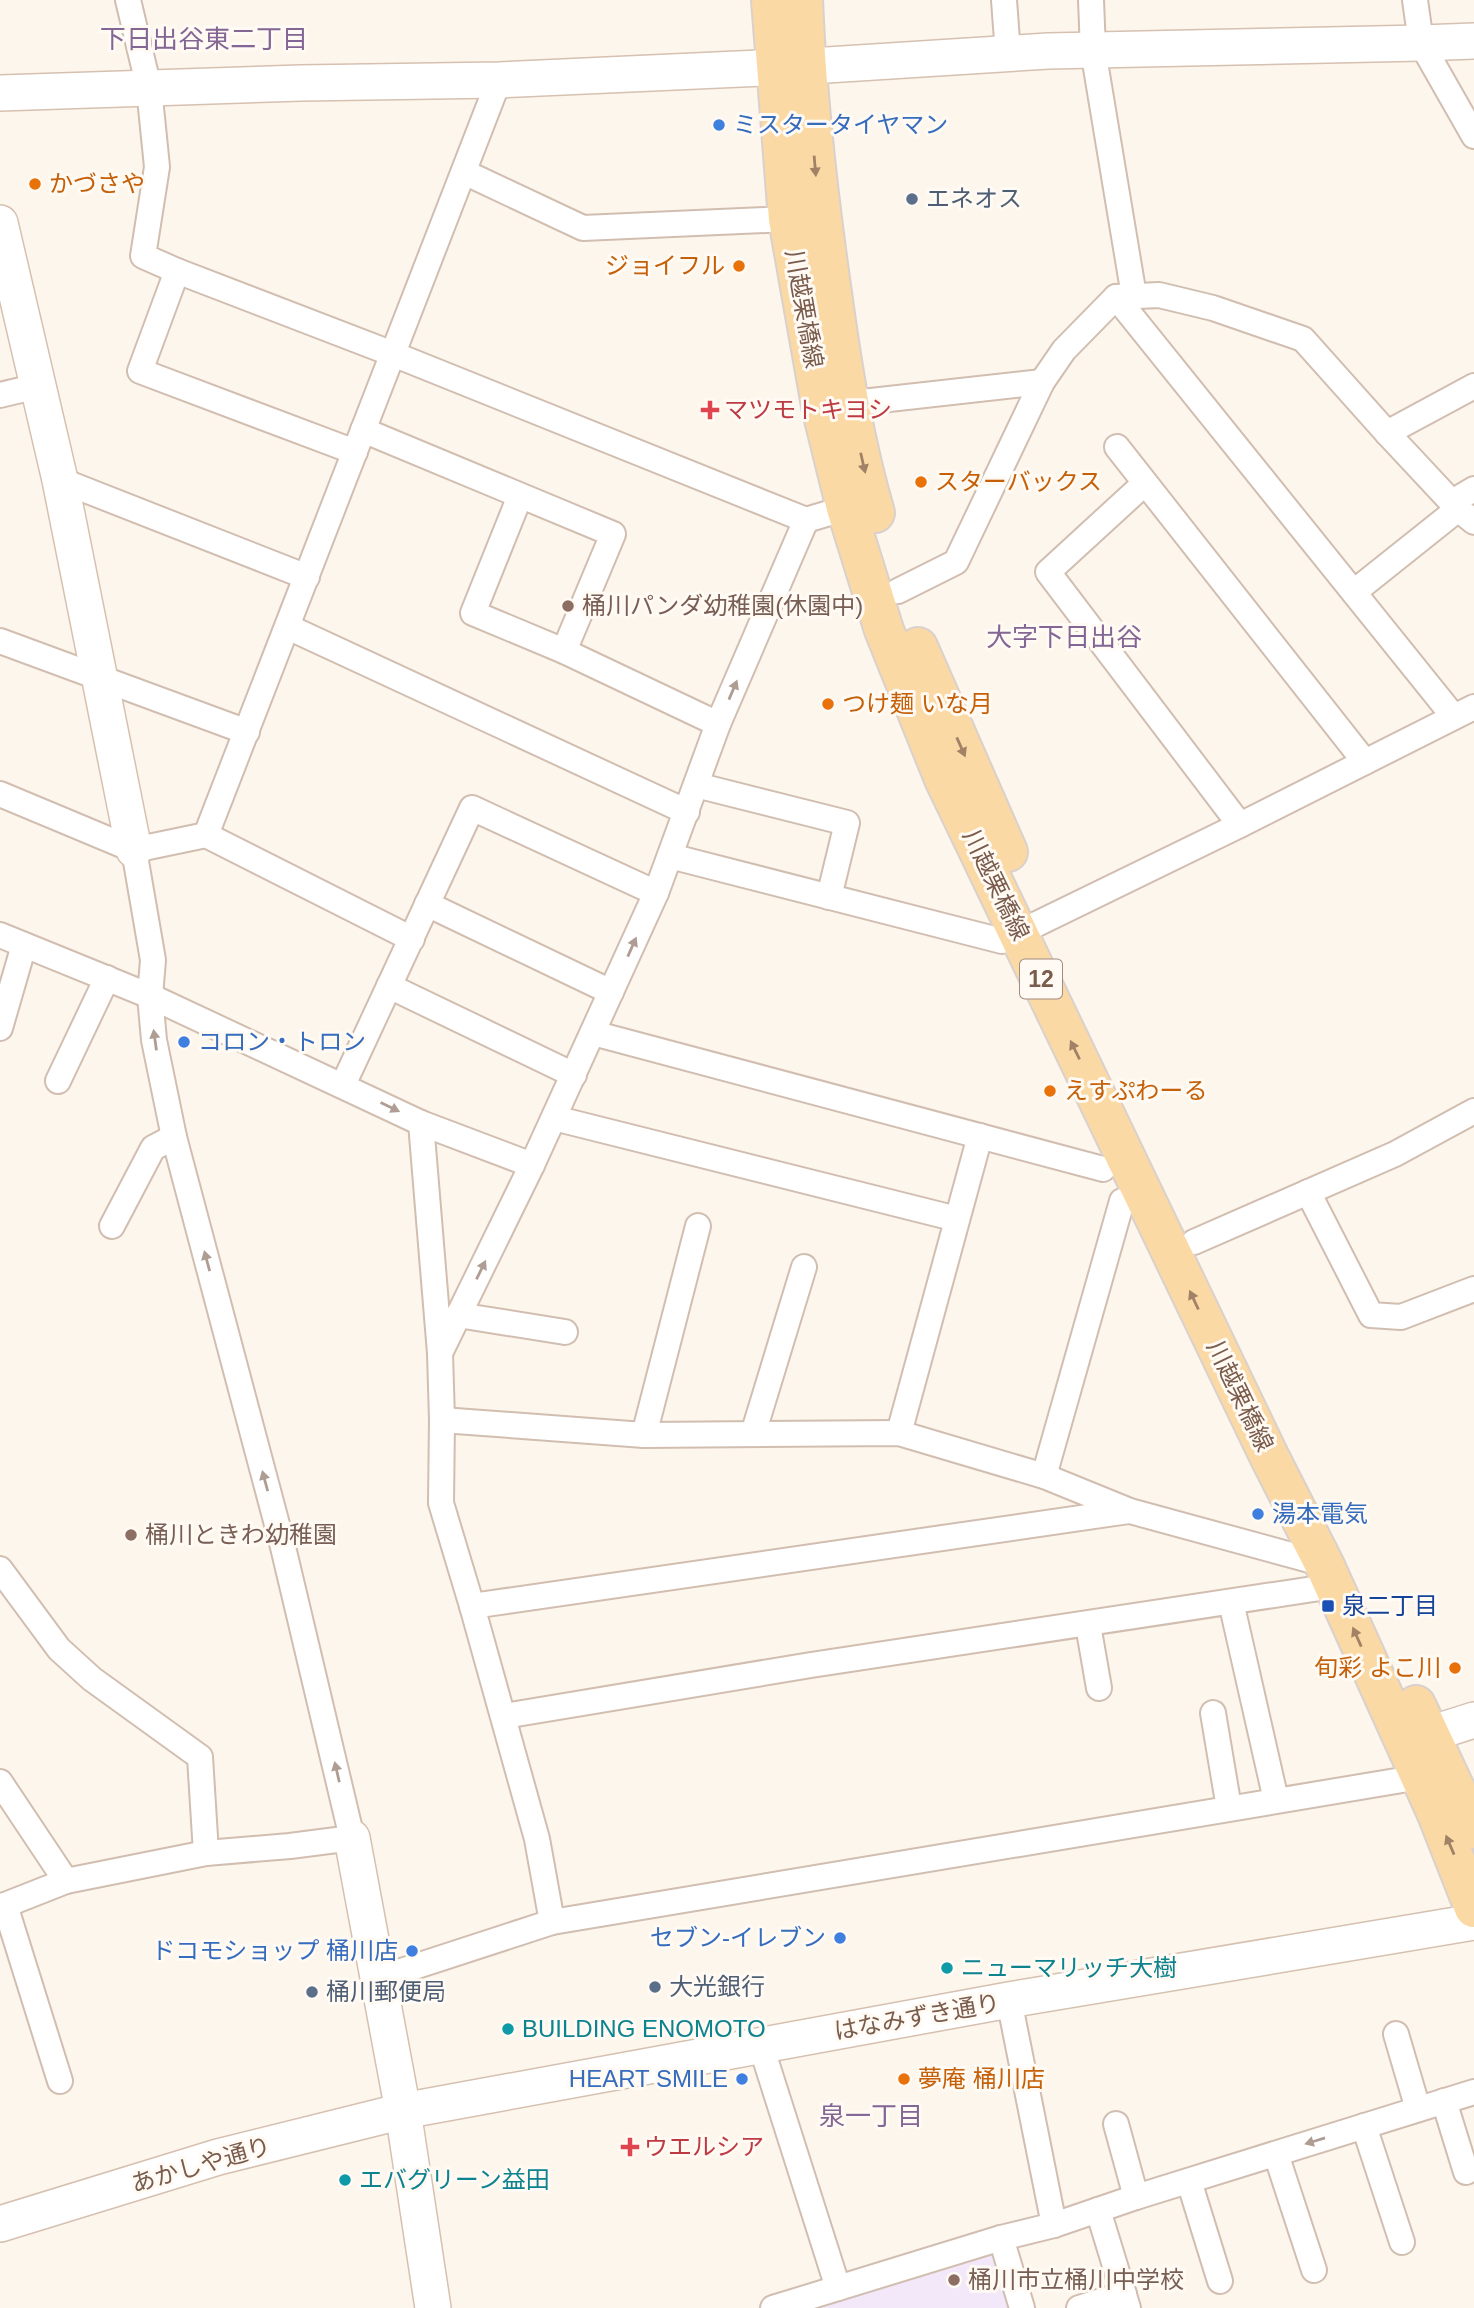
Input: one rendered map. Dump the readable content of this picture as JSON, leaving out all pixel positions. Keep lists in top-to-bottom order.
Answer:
{
  "streets": {
    "main road": ["川越栗橋線", "12"],
    "street": ["はなみずき通り", "あかしや通り"]
  },
  "crossings": [
    ["はなみずき通り", "あかしや通り"]
  ],
  "districts": ["下日出谷東二丁目", "大字下日出谷", "泉一丁目"],
  "places": {
    "other": [
      "ミスタータイヤマン",
      "かづさや",
      "エネオス",
      "ジョイフル",
      "スターバックス",
      "桶川パンダ幼稚園(休園中)",
      "つけ麺 いな月",
      "コロン・トロン",
      "えすぷわーる",
      "湯本電気",
      "桶川ときわ幼稚園",
      "旬彩 よこ川",
      "セブン-イレブン",
      "ドコモショップ 桶川店",
      "ニューマリッチ大樹",
      "大光銀行",
      "桶川郵便局",
      "BUILDING ENOMOTO",
      "HEART SMILE",
      "夢庵 桶川店",
      "エバグリーン益田",
      "桶川市立桶川中学校"
    ],
    "health": ["マツモトキヨシ", "ウエルシア"],
    "transit": ["泉二丁目"]
  }
}
